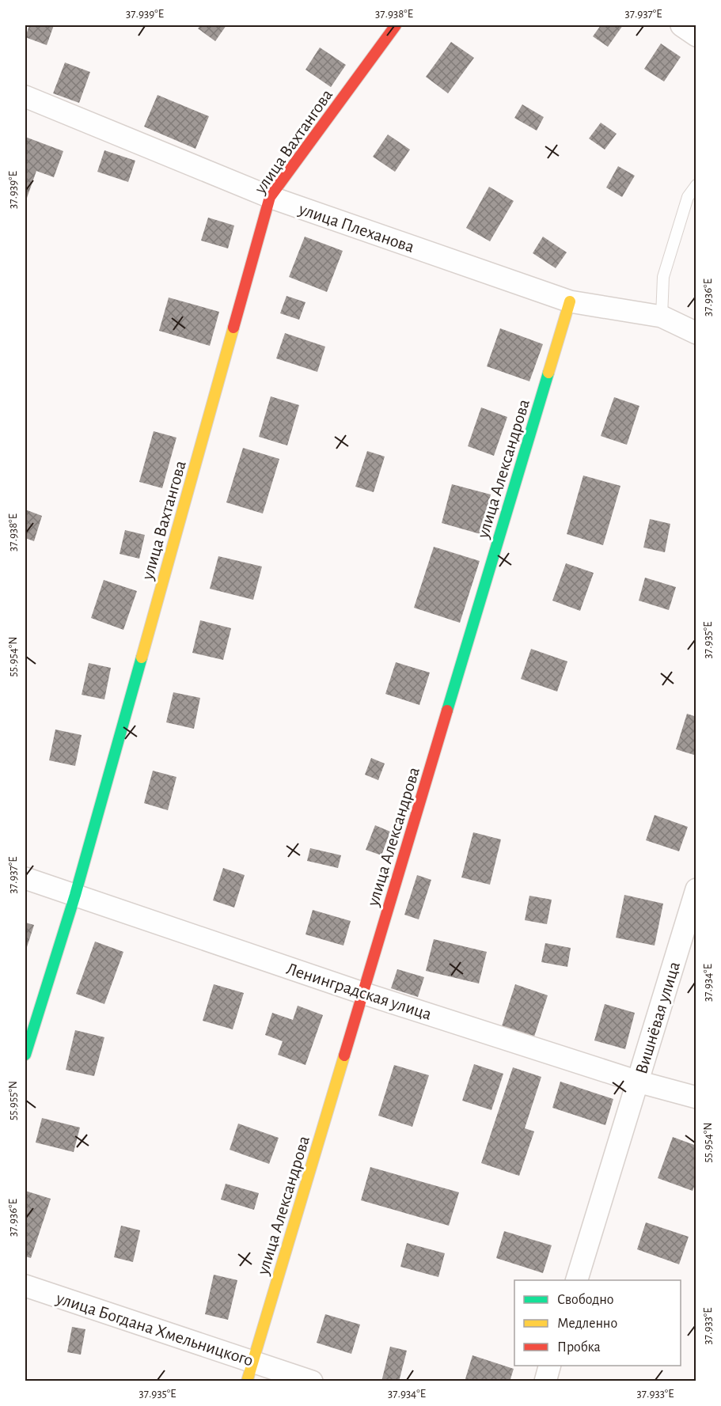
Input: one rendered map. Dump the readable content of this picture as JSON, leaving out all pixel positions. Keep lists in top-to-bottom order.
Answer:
{
  "streets": {
    "street": [
      "улица Вахтангова",
      "улица Плеханова",
      "улица Александрова",
      "Ленинградская улица",
      "Вишнёвая улица",
      "улица Богдана Хмельницкого"
    ]
  },
  "crossings": [
    ["улица Вахтангова", "улица Плеханова"],
    ["улица Вахтангова", "Ленинградская улица"],
    ["улица Плеханова", "улица Александрова"],
    ["улица Александрова", "Ленинградская улица"],
    ["улица Александрова", "улица Богдана Хмельницкого"],
    ["Ленинградская улица", "Вишнёвая улица"]
  ],
  "legend": ["Свободно", "Медленно", "Пробка"],
  "coordinates": [
    "37.939°E",
    "37.938°E",
    "37.937°E",
    "37.936°E",
    "37.935°E",
    "55.954°N",
    "37.934°E",
    "55.955°N",
    "37.933°E"
  ]
}
